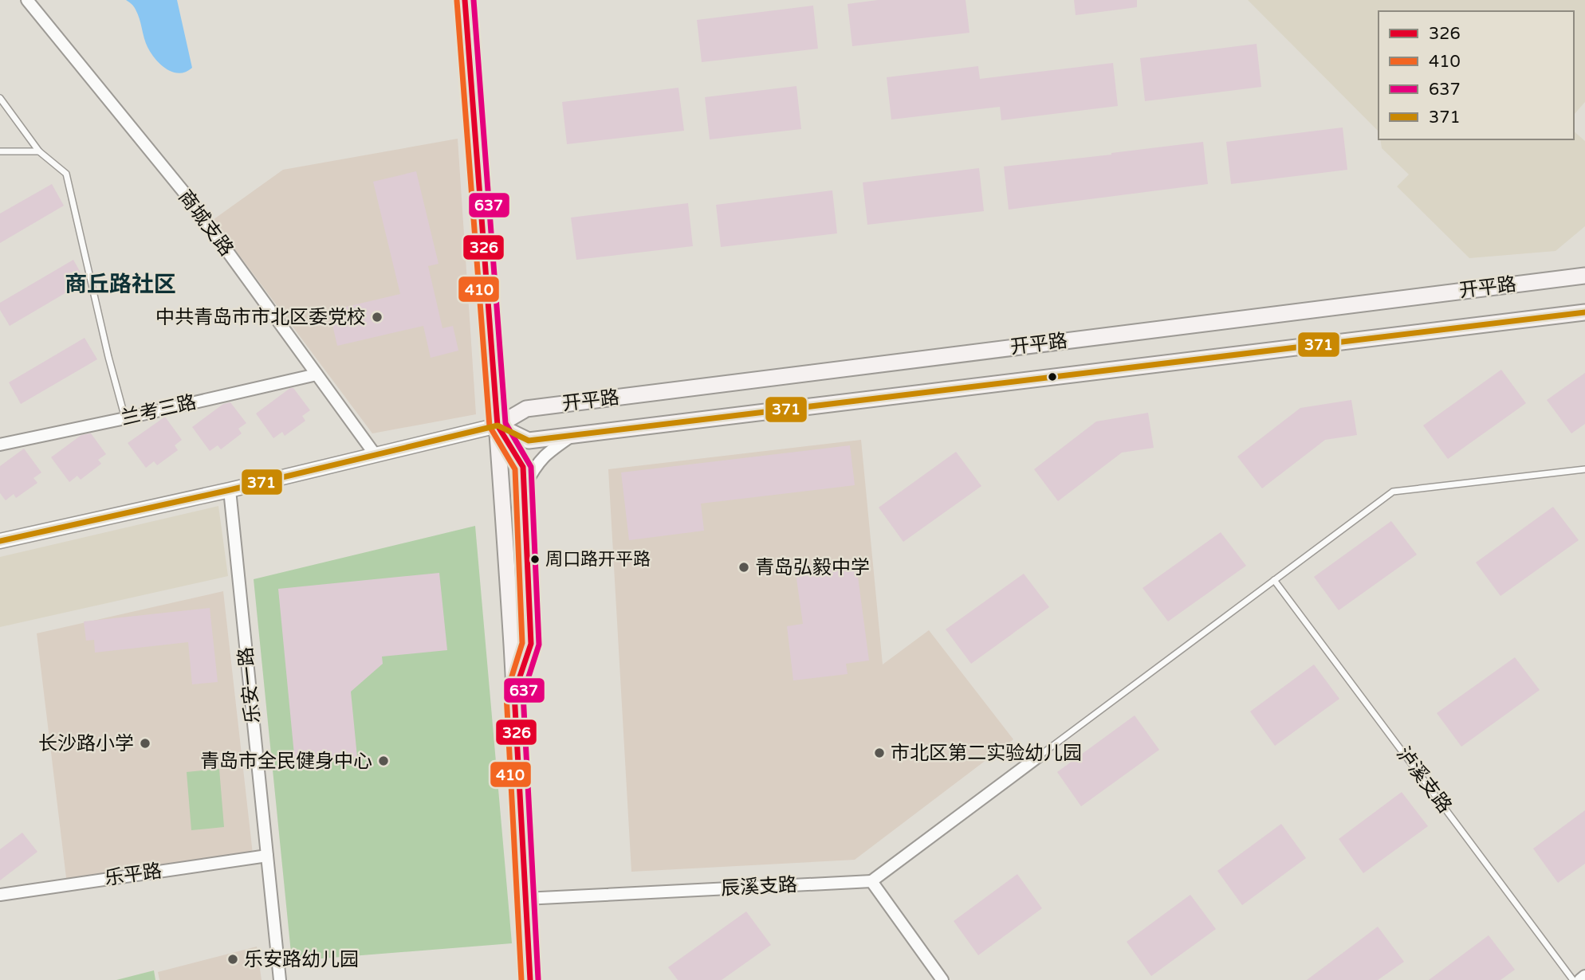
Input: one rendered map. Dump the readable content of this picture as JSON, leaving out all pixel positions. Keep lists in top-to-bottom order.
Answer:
{
  "streets": {
    "main road": ["开平路"],
    "street": [
      "商城支路",
      "兰考三路",
      "乐安一路",
      "乐平路",
      "辰溪支路"
    ],
    "lane": ["泸溪支路"]
  },
  "crossings": [
    ["商城支路", "开平路"],
    ["商城支路", "兰考三路"],
    ["开平路", "乐安一路"],
    ["乐安一路", "乐平路"]
  ],
  "districts": ["商丘路社区"],
  "places": [
    "中共青岛市市北区委党校",
    "周口路开平路",
    "青岛弘毅中学",
    "长沙路小学",
    "市北区第二实验幼儿园",
    "青岛市全民健身中心",
    "乐安路幼儿园"
  ],
  "lines": [
    "transit line 326",
    "transit line 637",
    "transit line 410",
    "transit line 371"
  ],
  "legend": [
    "326",
    "410",
    "637",
    "371"
  ]
}
